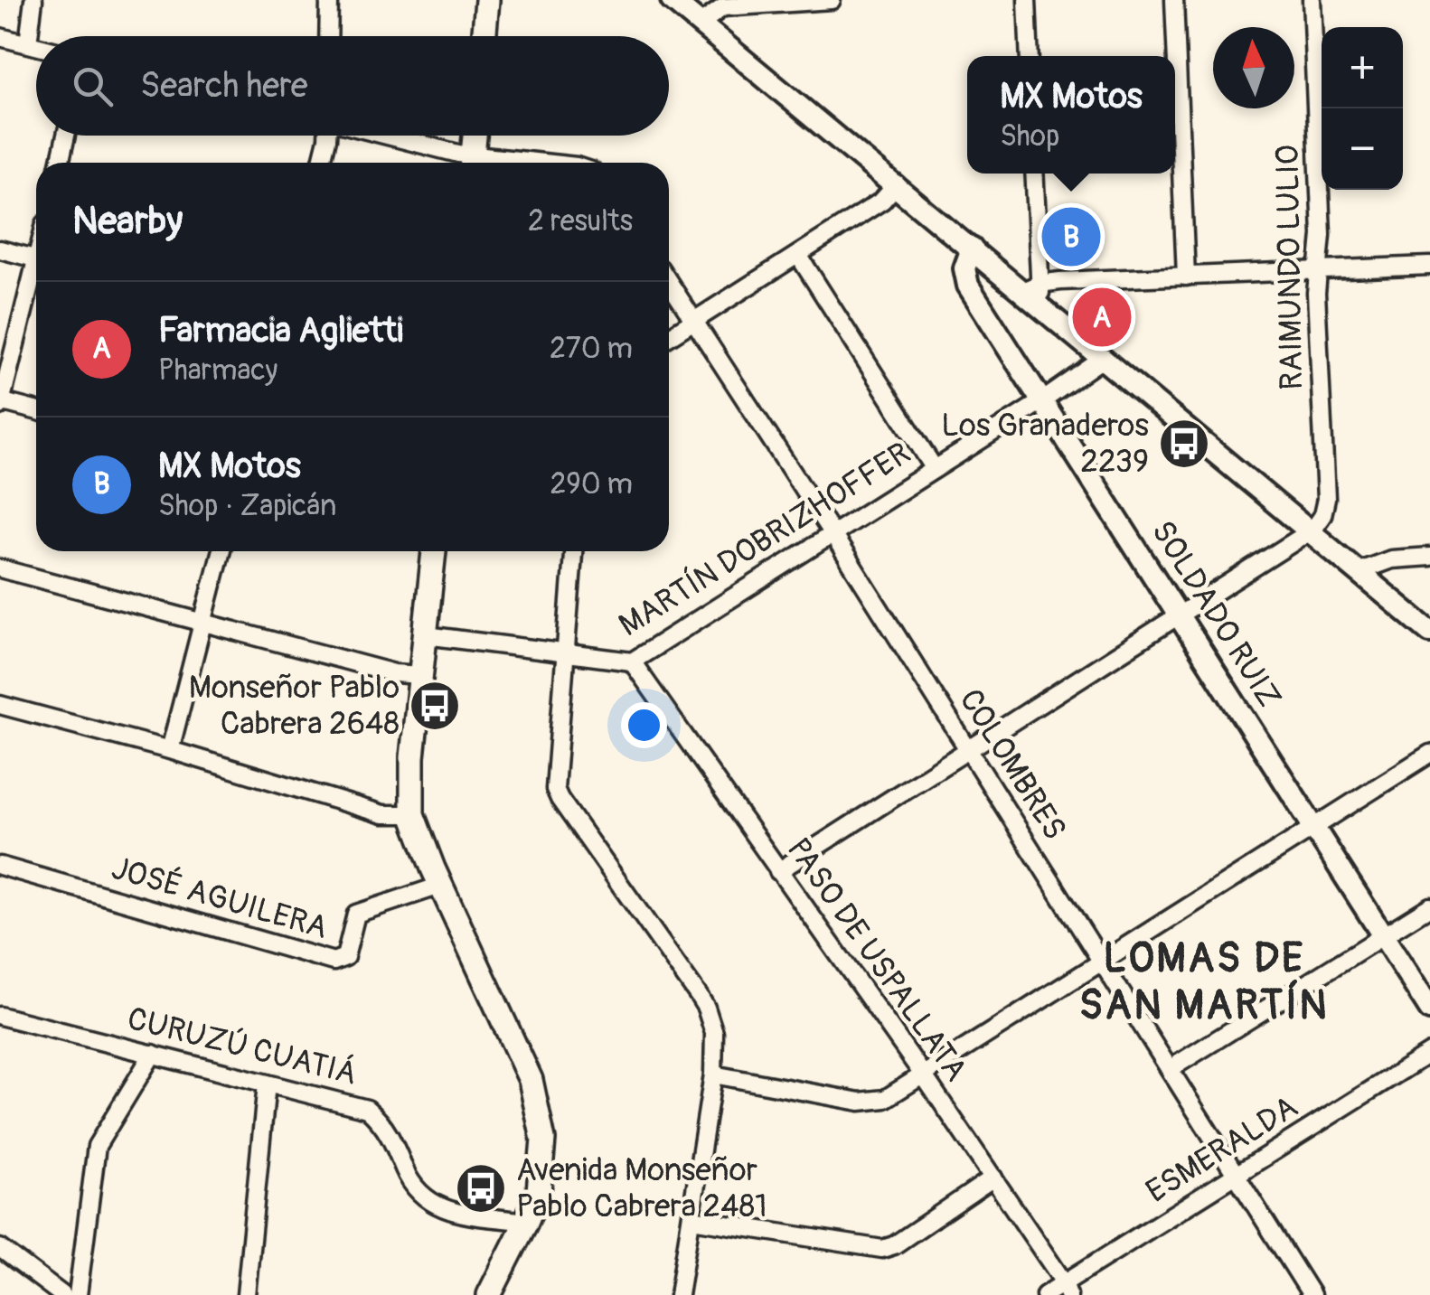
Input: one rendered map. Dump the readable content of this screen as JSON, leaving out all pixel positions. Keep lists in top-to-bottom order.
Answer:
{
  "streets": {
    "main road": ["SOLDADO RUIZ"],
    "street": [
      "RAIMUNDO LULIO",
      "MARTÍN DOBRIZHOFFER",
      "COLOMBRES",
      "JOSÉ AGUILERA",
      "PASO DE USPALLATA",
      "CURUZÚ CUATIÁ",
      "ESMERALDA"
    ]
  },
  "crossings": [
    ["MARTÍN DOBRIZHOFFER", "SOLDADO RUIZ"],
    ["MARTÍN DOBRIZHOFFER", "COLOMBRES"],
    ["MARTÍN DOBRIZHOFFER", "PASO DE USPALLATA"],
    ["COLOMBRES", "ESMERALDA"],
    ["PASO DE USPALLATA", "ESMERALDA"]
  ],
  "districts": ["LOMAS DE SAN MARTÍN"],
  "places": {
    "bus stop": ["Los Granaderos 2239", "Monseñor Pablo Cabrera 2648", "Avenida Monseñor Pablo Cabrera 2481"]
  },
  "north": "top",
  "page": {
    "map_buttons": ["+", "−"],
    "search": "Search here",
    "popup": ["MX Motos", "Shop"],
    "heading": ["Nearby", "2 results"],
    "pins": ["B", "A"],
    "list": [
      {
        "mark": "A",
        "name": "Farmacia Aglietti",
        "note": "Pharmacy",
        "value": "270 m"
      },
      {
        "mark": "B",
        "name": "MX Motos",
        "note": "Shop · Zapicán",
        "value": "290 m"
      }
    ]
  }
}
